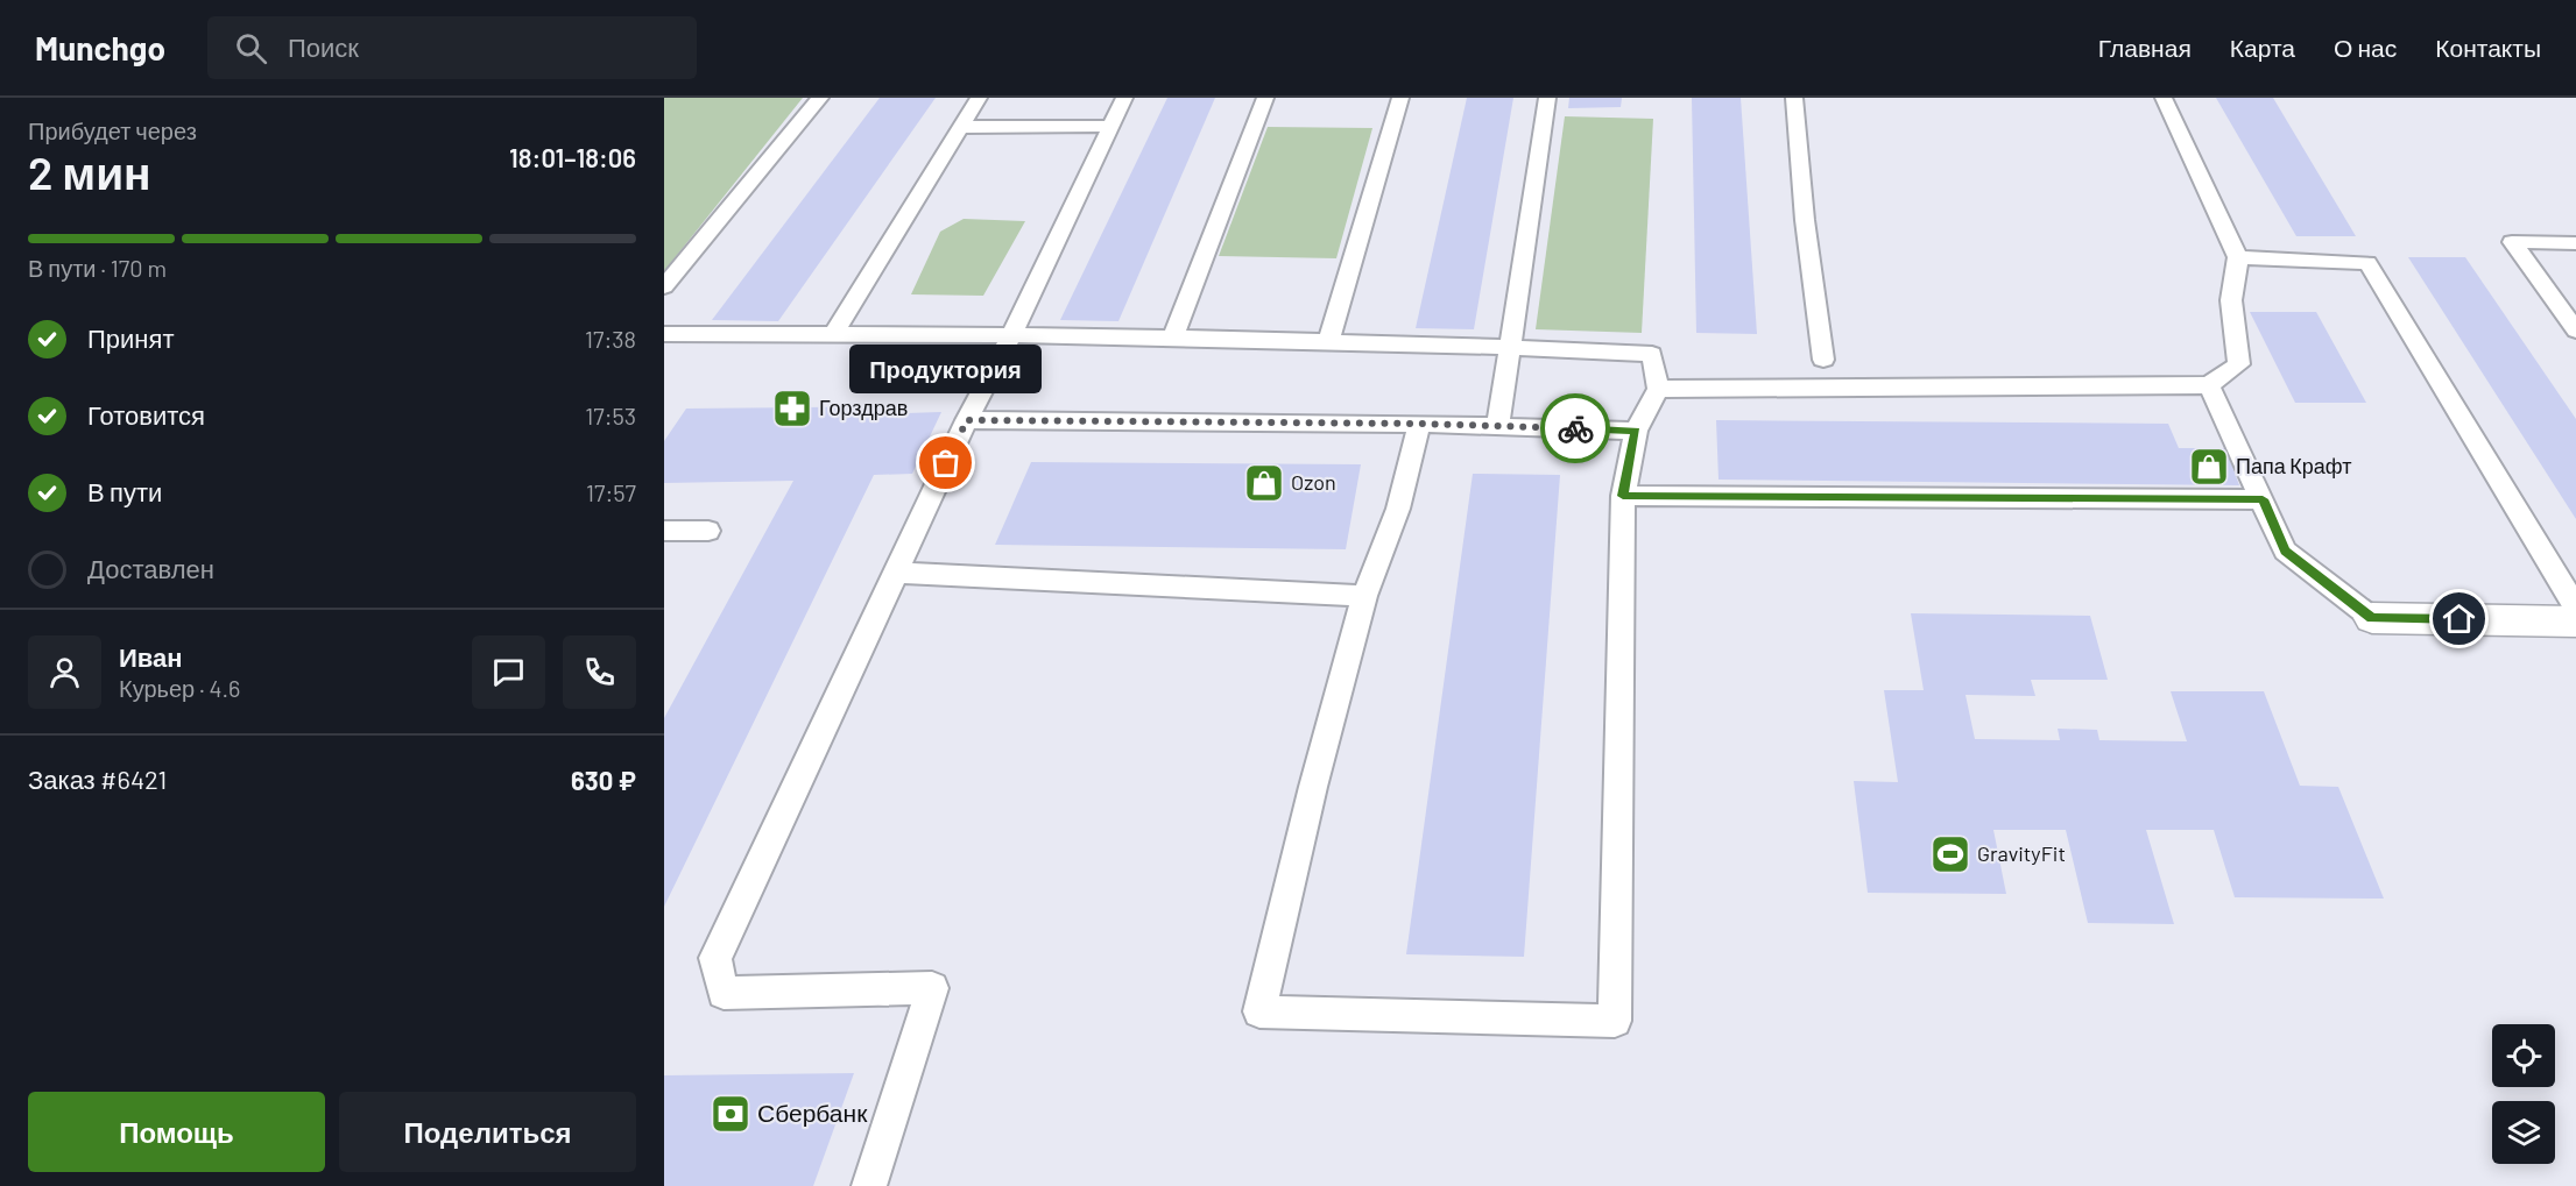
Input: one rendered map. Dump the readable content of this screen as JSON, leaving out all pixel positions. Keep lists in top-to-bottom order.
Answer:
{
  "places": {
    "pharmacy": ["Горздрав"],
    "other": ["Продуктория"],
    "shop": ["Папа Крафт", "Ozon"],
    "sports": ["GravityFit"],
    "bank": ["Сбербанк"]
  },
  "page": {
    "header": "Munchgo",
    "search": "Поиск",
    "nav": [
      "Главная",
      "Карта",
      "О нас",
      "Контакты"
    ],
    "heading": ["2 мин", "Прибудет через", "18:01–18:06"],
    "panel": [
      "Иван",
      "Курьер · 4.6",
      "Заказ #6421",
      "630 ₽"
    ],
    "bar": "В пути · 170 m",
    "list": [
      ["Принят", "17:38"],
      ["Готовится", "17:53"],
      ["В пути", "17:57"],
      "Доставлен"
    ],
    "bubble": "Продуктория",
    "buttons": ["Помощь", "Поделиться"]
  }
}
